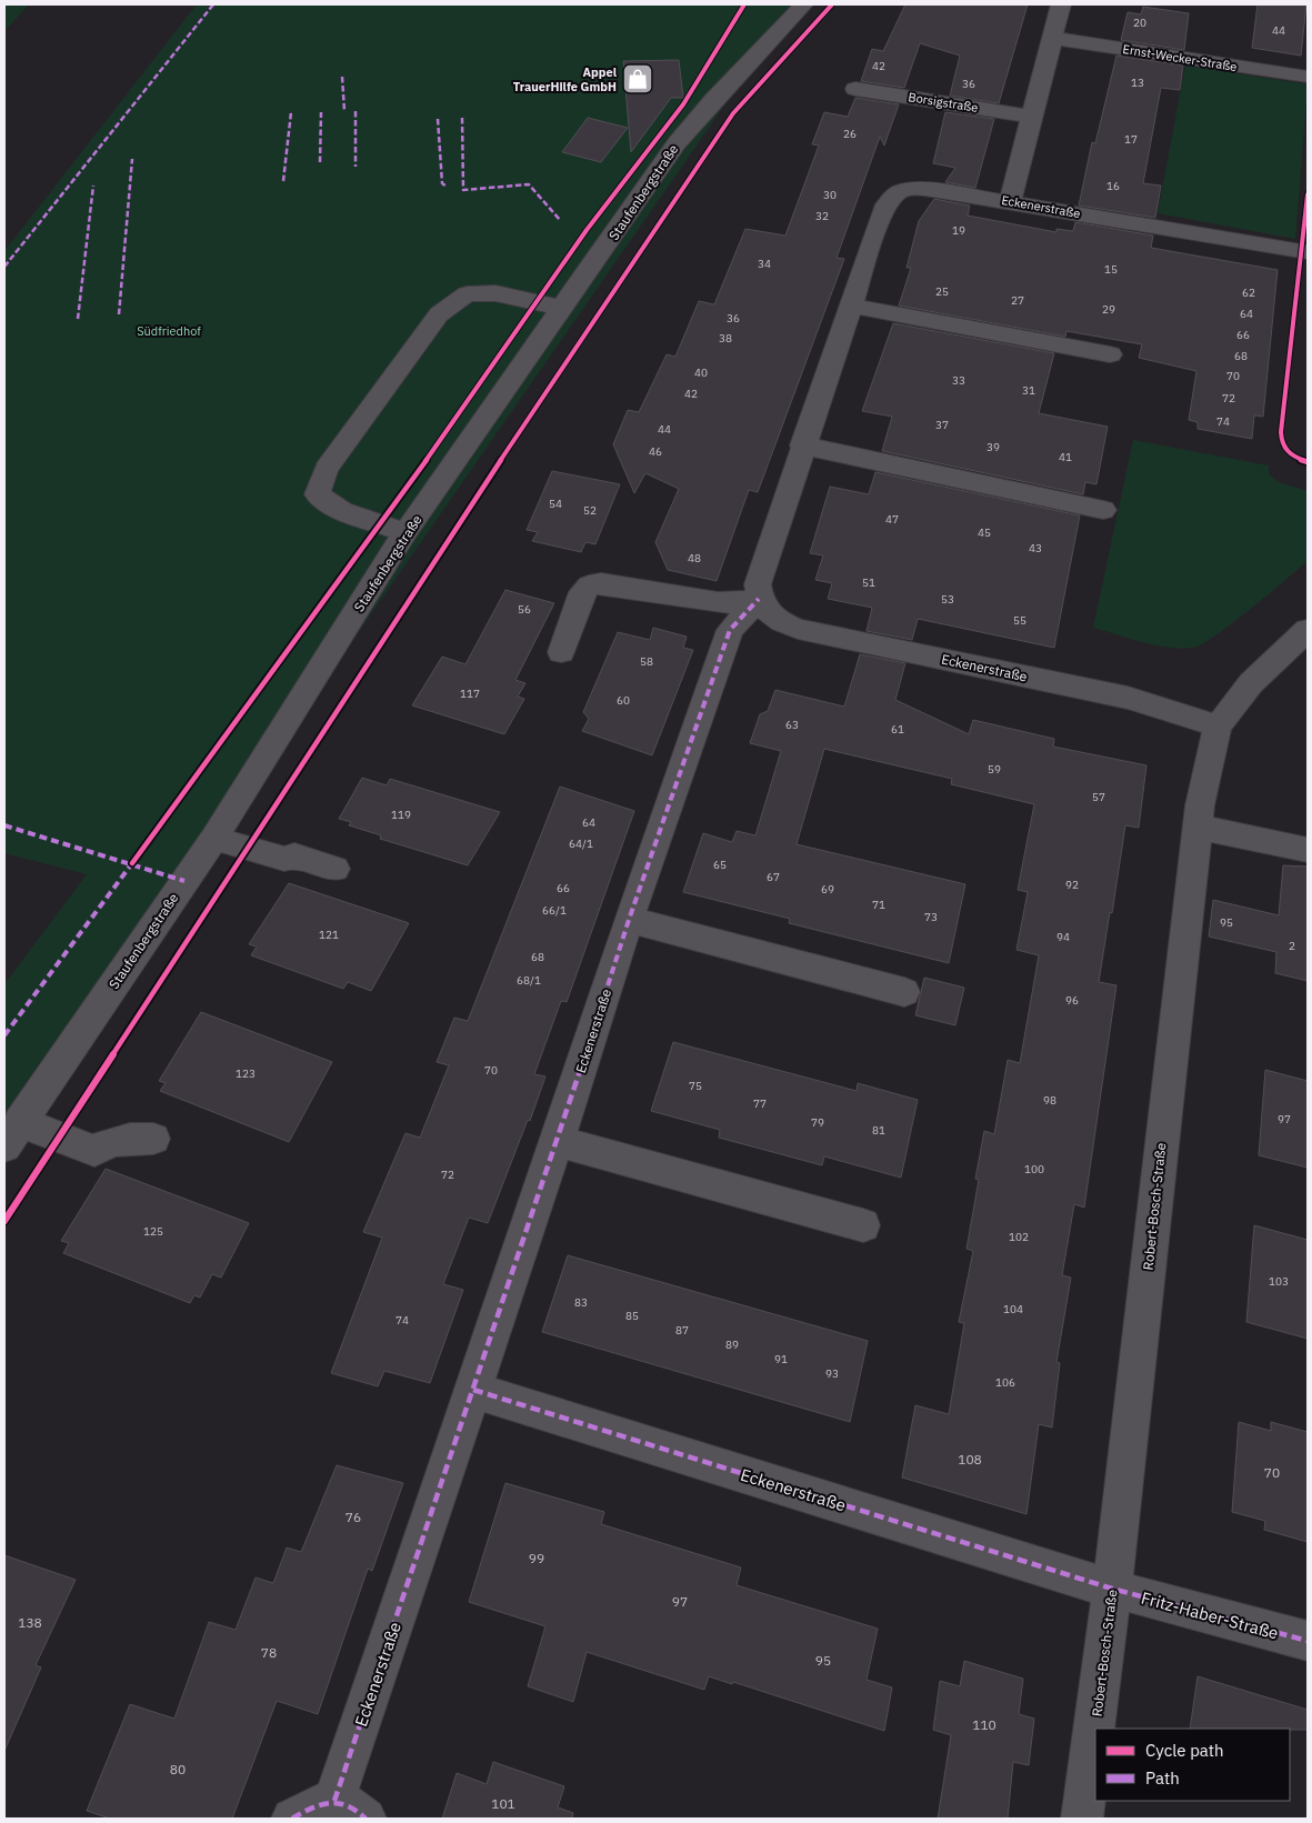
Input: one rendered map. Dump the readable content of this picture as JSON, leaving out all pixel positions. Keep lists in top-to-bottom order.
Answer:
{
  "streets": {
    "street": [
      "Ernst-Wecker-Straße",
      "Borsigstraße",
      "Staufenbergstraße",
      "Eckenerstraße",
      "Robert-Bosch-Straße",
      "Fritz-Haber-Straße"
    ]
  },
  "crossings": [
    ["Eckenerstraße", "Robert-Bosch-Straße"],
    ["Eckenerstraße", "Fritz-Haber-Straße"],
    ["Robert-Bosch-Straße", "Fritz-Haber-Straße"]
  ],
  "parks": ["Südfriedhof"],
  "places": {
    "shop": ["Appel TrauerHilfe GmbH"]
  },
  "house_numbers": [
    "20",
    "44",
    "42",
    "13",
    "36",
    "26",
    "17",
    "16",
    "30",
    "32",
    "19",
    "34",
    "15",
    "25",
    "62",
    "27",
    "29",
    "64",
    "36",
    "66",
    "38",
    "68",
    "40",
    "70",
    "33",
    "31",
    "42",
    "72",
    "74",
    "37",
    "44",
    "39",
    "46",
    "41",
    "54",
    "52",
    "47",
    "45",
    "43",
    "48",
    "51",
    "53",
    "56",
    "55",
    "58",
    "117",
    "60",
    "63",
    "61",
    "59",
    "57",
    "119",
    "64",
    "64/1",
    "65",
    "67",
    "92",
    "66",
    "69",
    "71",
    "66/1",
    "73",
    "95",
    "121",
    "94",
    "2",
    "68",
    "68/1",
    "96",
    "70",
    "123",
    "75",
    "98",
    "77",
    "97",
    "79",
    "81",
    "100",
    "72",
    "125",
    "102",
    "103",
    "83",
    "104",
    "85",
    "74",
    "87",
    "89",
    "91",
    "93",
    "106",
    "108",
    "70",
    "76",
    "99",
    "97",
    "138",
    "78",
    "95",
    "110",
    "80",
    "101"
  ],
  "legend": ["Cycle path", "Path"]
}
